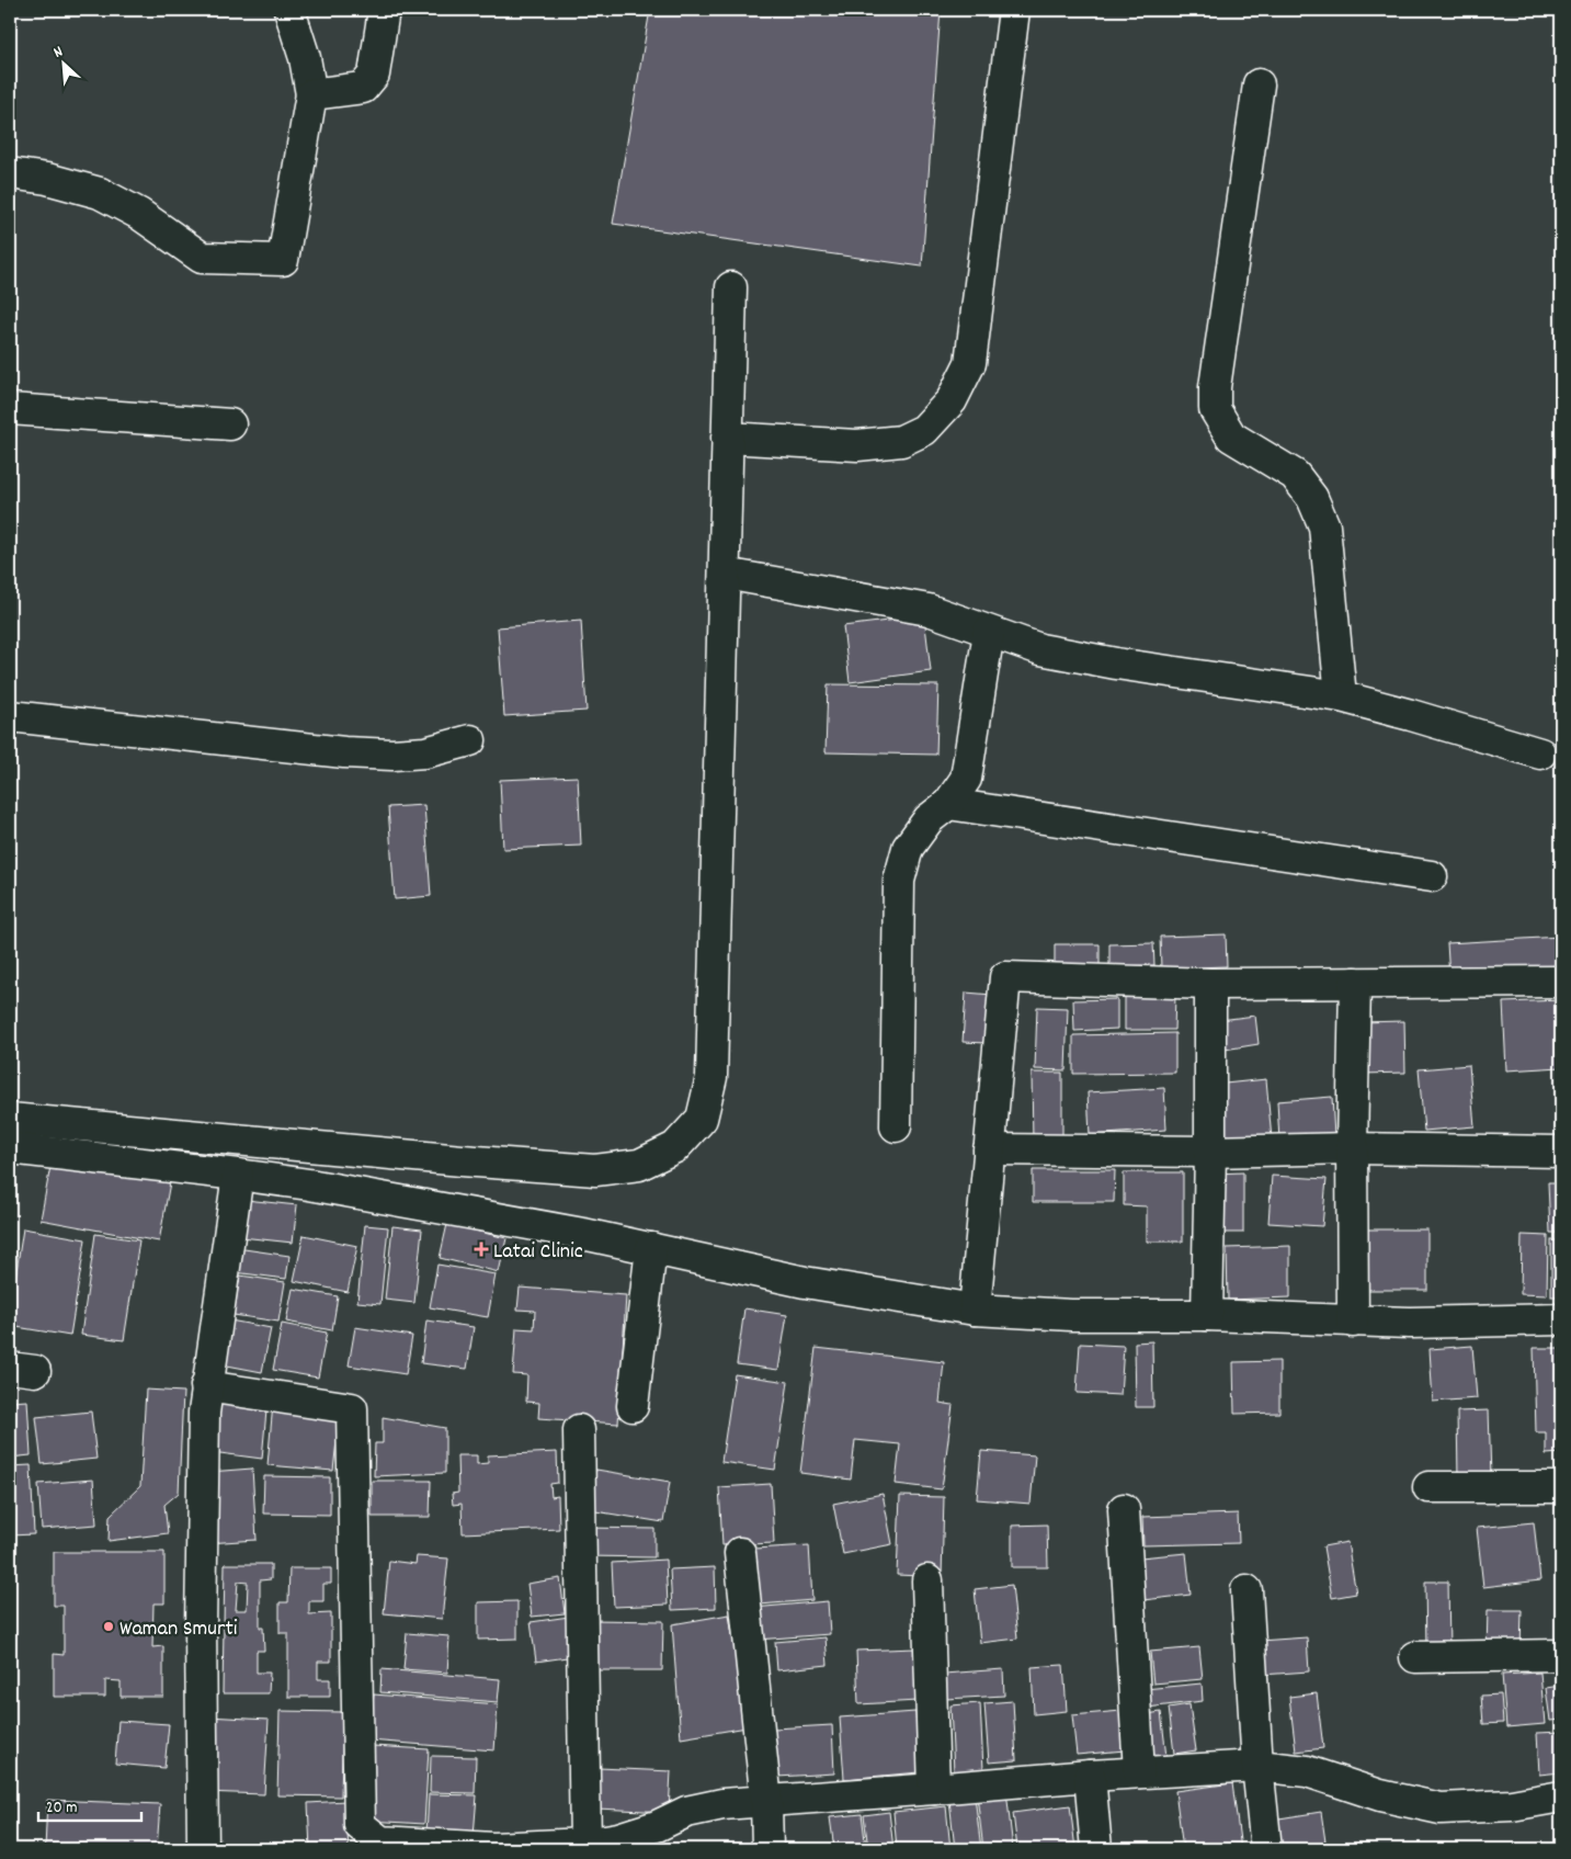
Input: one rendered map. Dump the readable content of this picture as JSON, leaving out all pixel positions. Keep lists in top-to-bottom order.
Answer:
{
  "places": {
    "health": ["Latai Clinic"],
    "other": ["Waman Smurti"]
  },
  "scale_bar": "20 m",
  "north": "top left"
}
